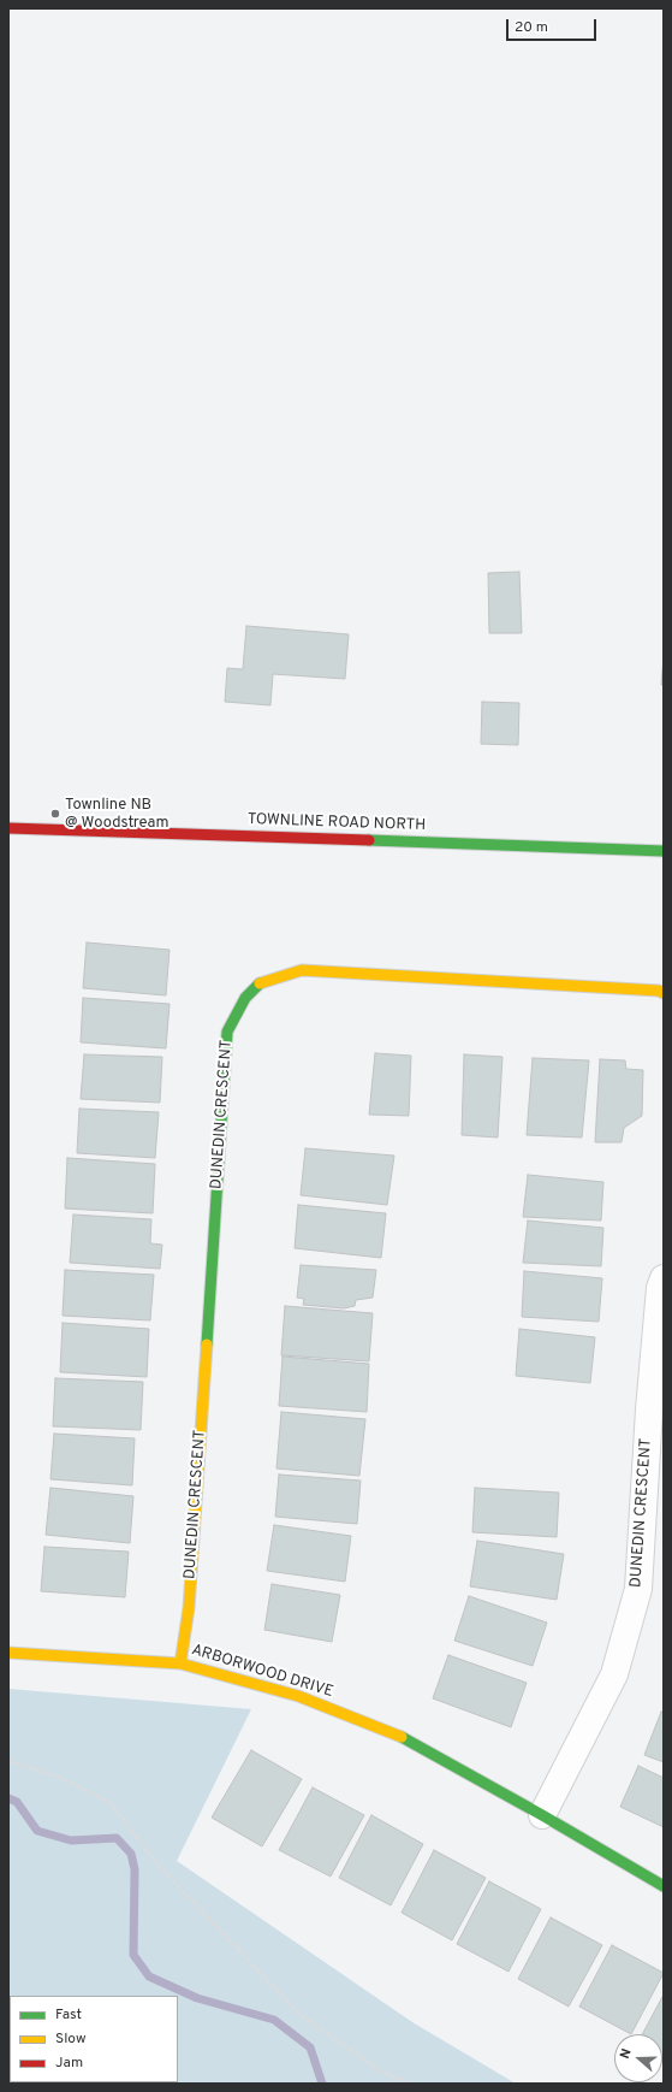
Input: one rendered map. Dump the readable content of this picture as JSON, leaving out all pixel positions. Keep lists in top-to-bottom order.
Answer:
{
  "streets": {
    "street": ["TOWNLINE ROAD NORTH", "DUNEDIN CRESCENT", "ARBORWOOD DRIVE"]
  },
  "crossings": [
    ["DUNEDIN CRESCENT", "ARBORWOOD DRIVE"]
  ],
  "places": ["Townline NB @ Woodstream"],
  "legend": ["Fast", "Slow", "Jam"],
  "scale_bar": "20 m",
  "north": "left"
}
